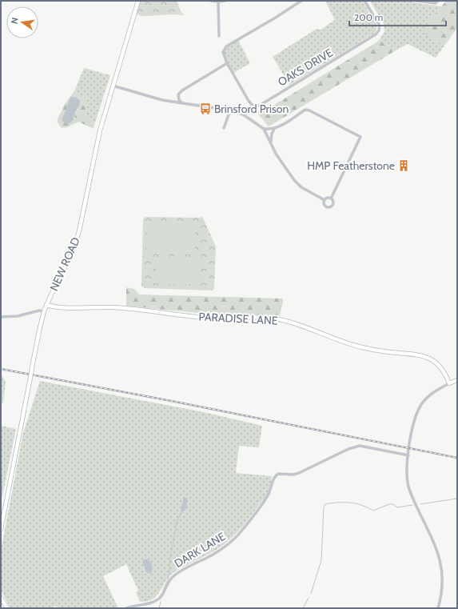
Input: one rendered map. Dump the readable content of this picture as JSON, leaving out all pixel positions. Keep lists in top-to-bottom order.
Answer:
{
  "streets": {
    "street": [
      "OAKS DRIVE",
      "NEW ROAD",
      "PARADISE LANE",
      "DARK LANE"
    ]
  },
  "crossings": [
    ["NEW ROAD", "PARADISE LANE"]
  ],
  "places": {
    "bus stop": ["Brinsford Prison"],
    "building": ["HMP Featherstone"]
  },
  "scale_bar": "200 m",
  "north": "left"
}
